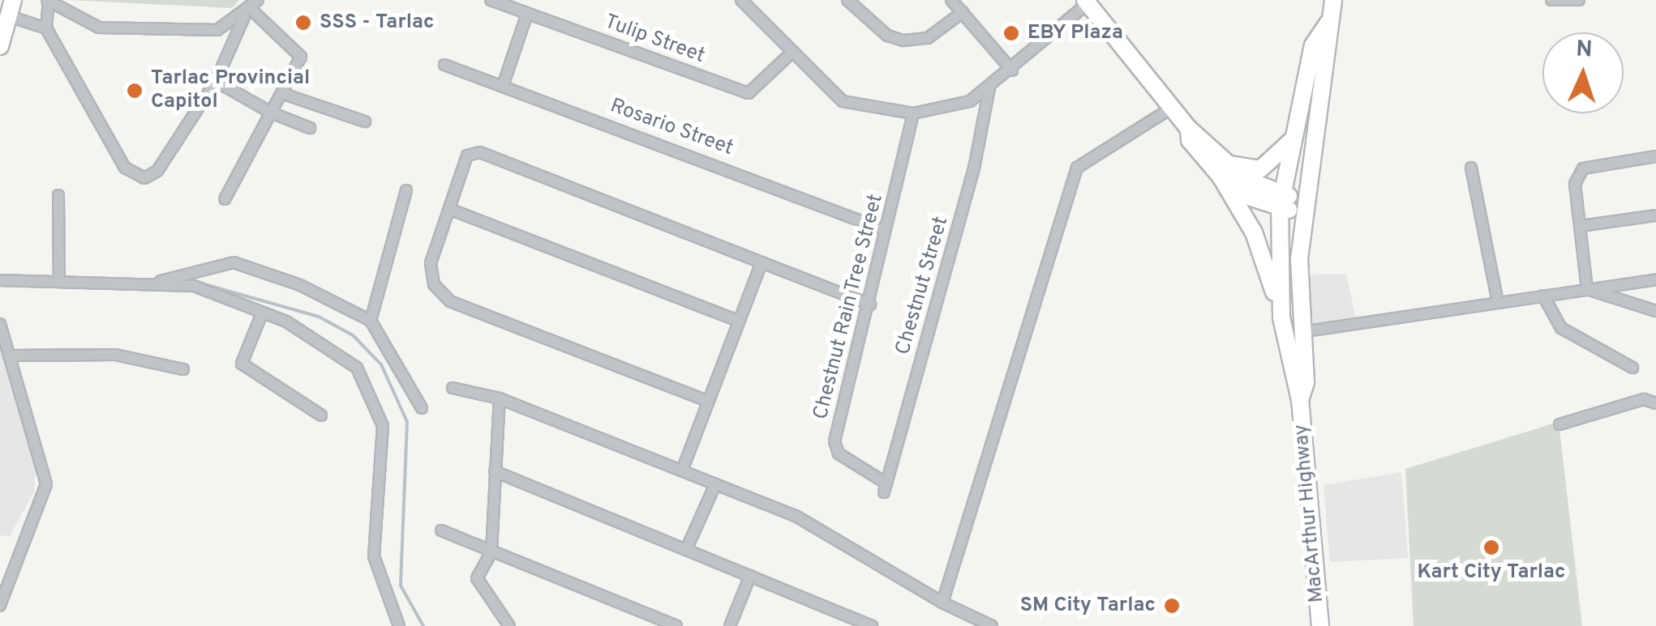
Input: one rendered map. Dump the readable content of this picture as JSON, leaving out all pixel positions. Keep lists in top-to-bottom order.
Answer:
{
  "streets": {
    "highway": ["MacArthur Highway"],
    "street": [
      "Tulip Street",
      "Rosario Street",
      "Chestnut Street",
      "Chestnut Rain Tree Street"
    ]
  },
  "crossings": [
    ["Rosario Street", "Chestnut Rain Tree Street"],
    ["Chestnut Street", "Chestnut Rain Tree Street"]
  ],
  "places": [
    "SSS - Tarlac",
    "EBY Plaza",
    "Tarlac Provincial Capitol",
    "Kart City Tarlac",
    "SM City Tarlac"
  ],
  "north": "top"
}
